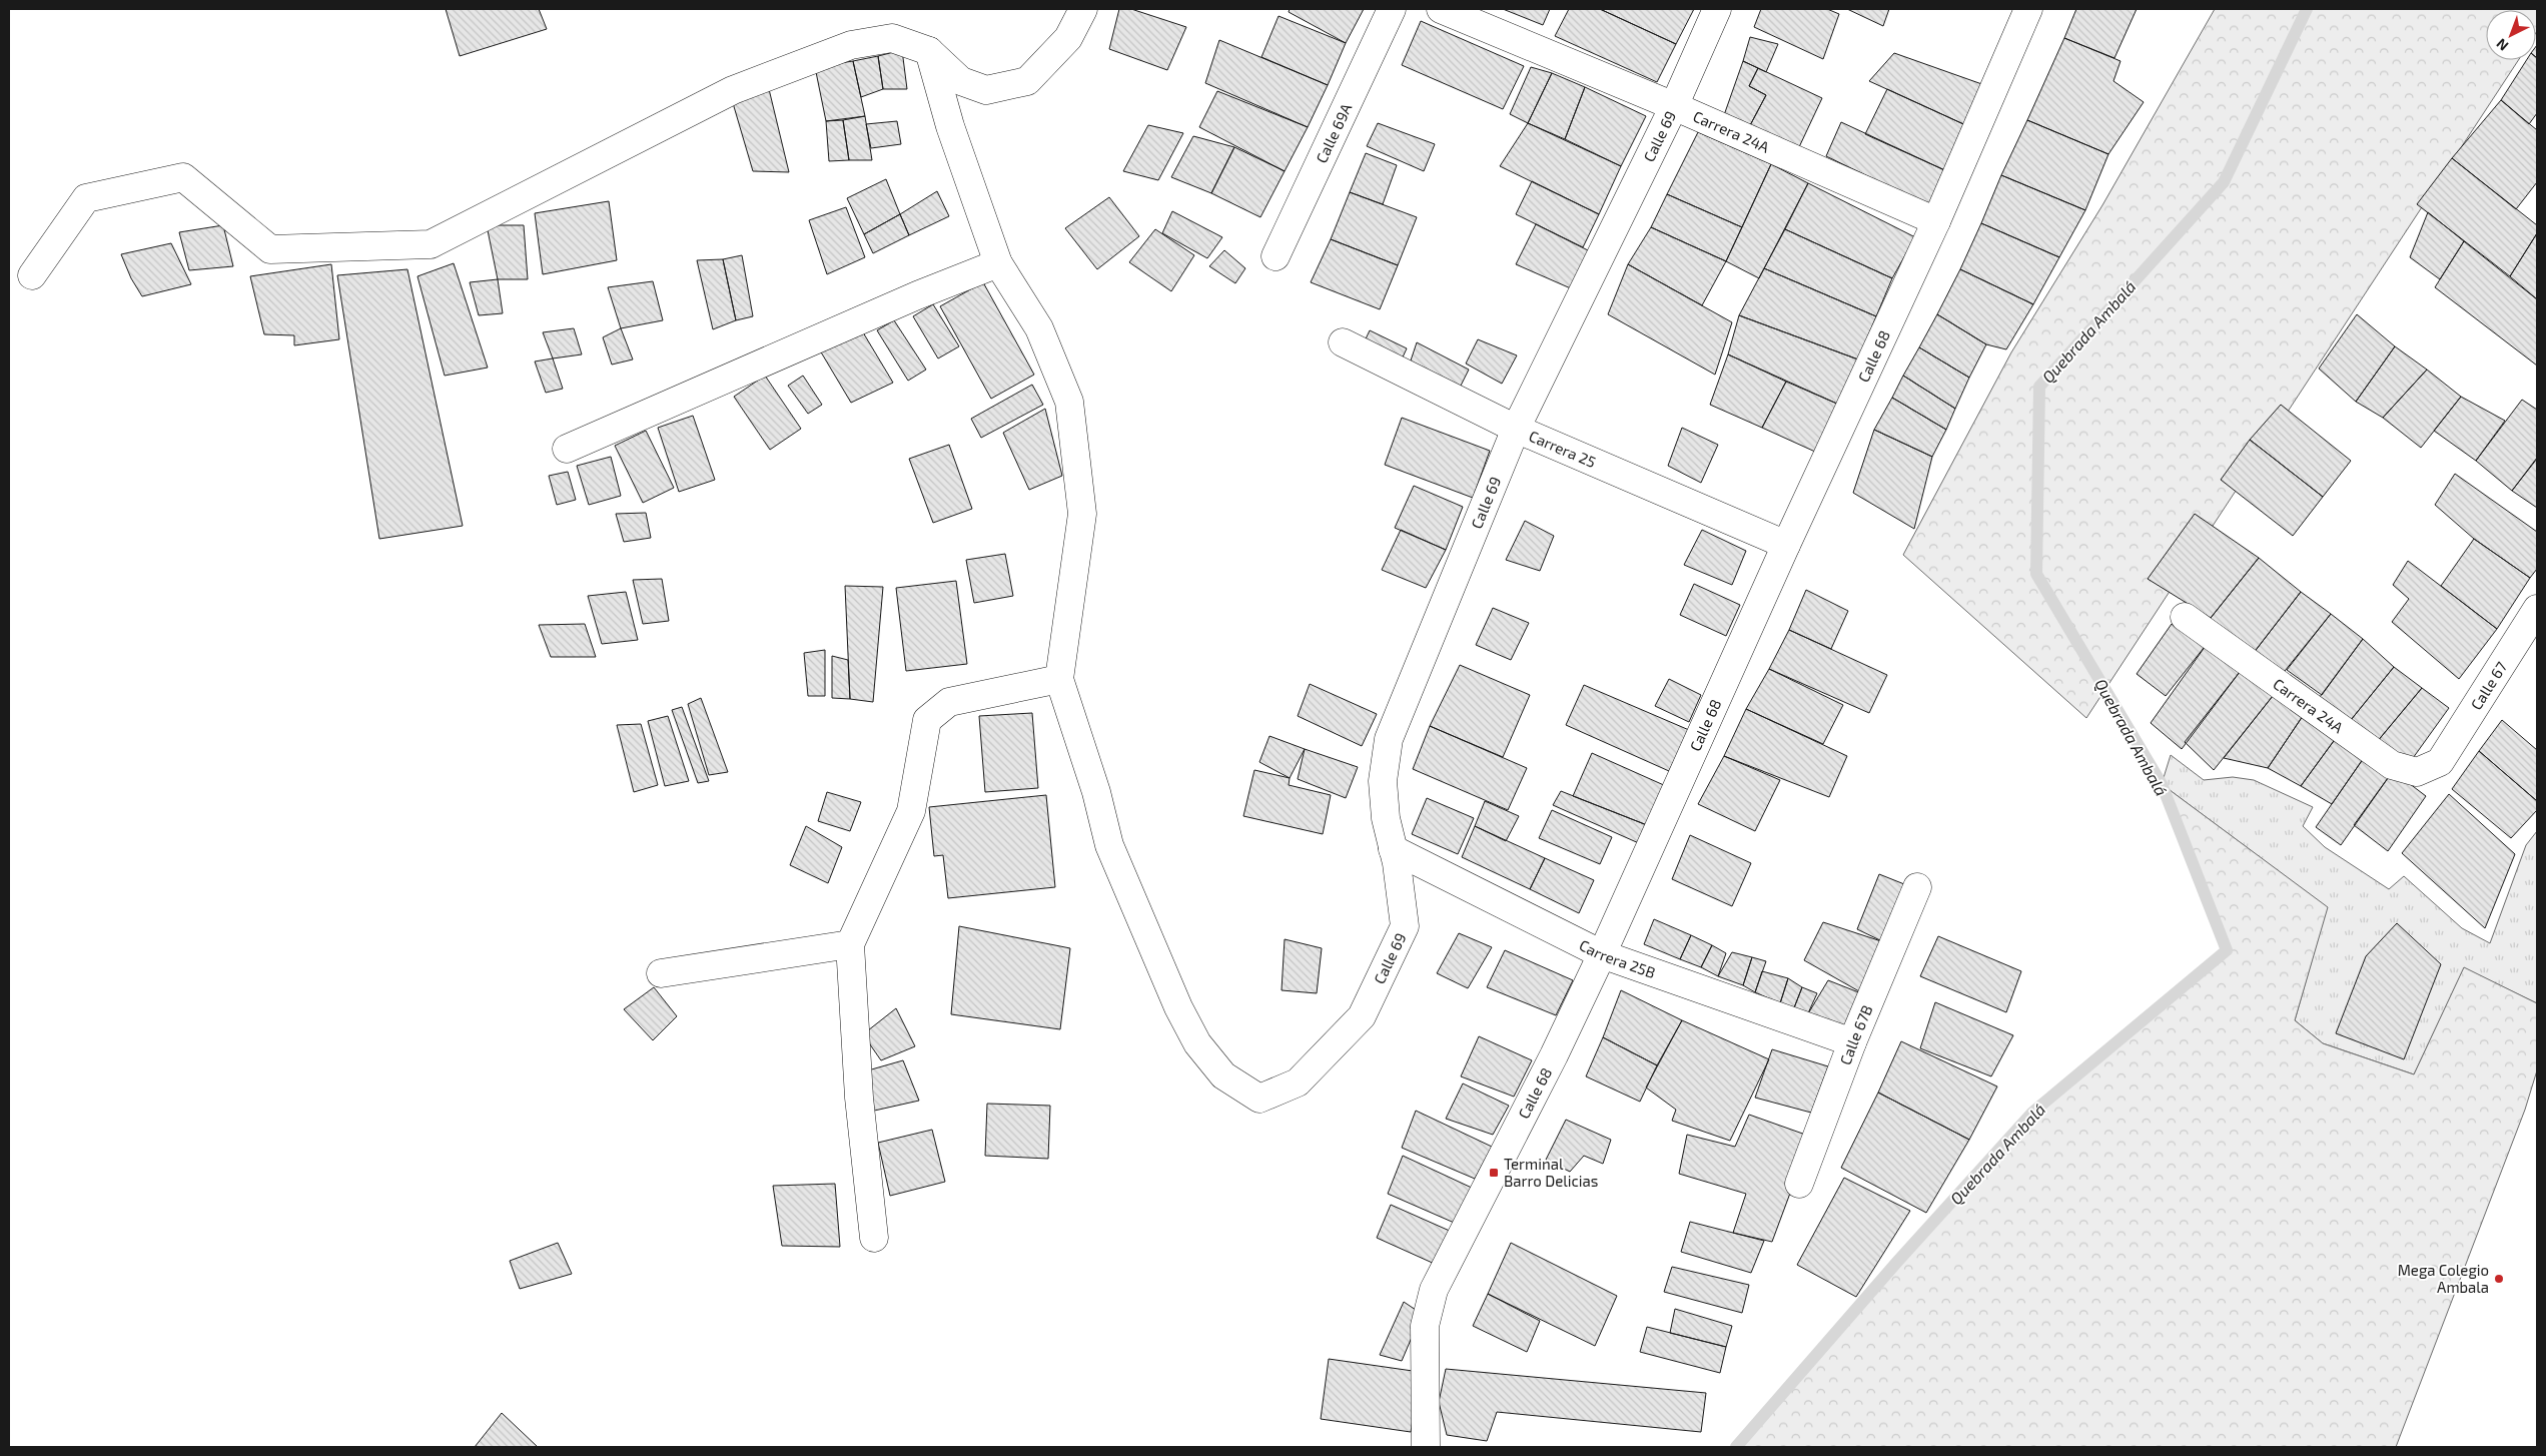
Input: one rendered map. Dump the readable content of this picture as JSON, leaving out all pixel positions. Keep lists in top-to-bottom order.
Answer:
{
  "streets": {
    "street": [
      "Carrera 24A",
      "Calle 69A",
      "Calle 69",
      "Calle 68",
      "Carrera 25",
      "Calle 67",
      "Carrera 25B",
      "Calle 67B"
    ]
  },
  "crossings": [
    ["Carrera 24A", "Calle 69"],
    ["Carrera 24A", "Calle 68"],
    ["Carrera 24A", "Calle 67"],
    ["Calle 69", "Carrera 25"],
    ["Calle 69", "Carrera 25B"],
    ["Calle 68", "Carrera 25"],
    ["Calle 68", "Carrera 25B"],
    ["Carrera 25B", "Calle 67B"]
  ],
  "water": ["Quebrada Ambalá"],
  "places": {
    "transit": ["Terminal Barro Delicias"],
    "other": ["Mega Colegio Ambala"]
  },
  "north": "bottom left"
}
